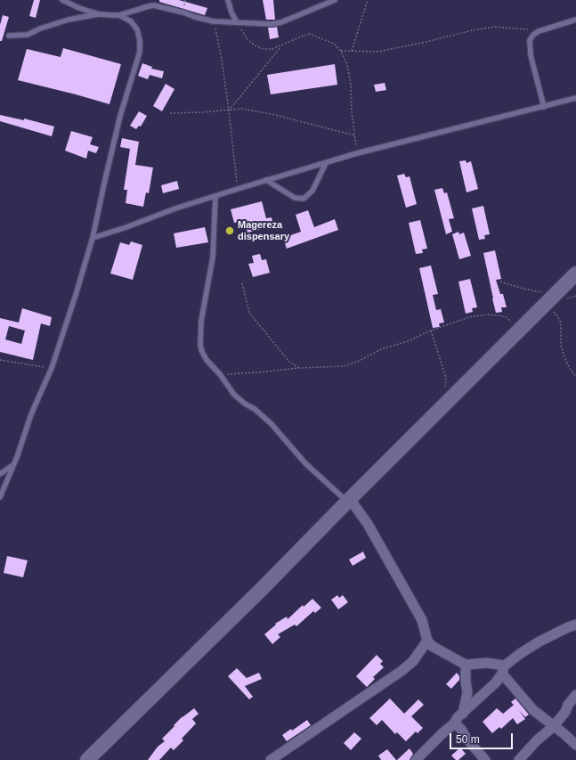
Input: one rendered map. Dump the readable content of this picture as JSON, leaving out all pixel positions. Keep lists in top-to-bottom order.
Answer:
{
  "places": ["Magereza dispensary"],
  "scale_bar": "50 m"
}
